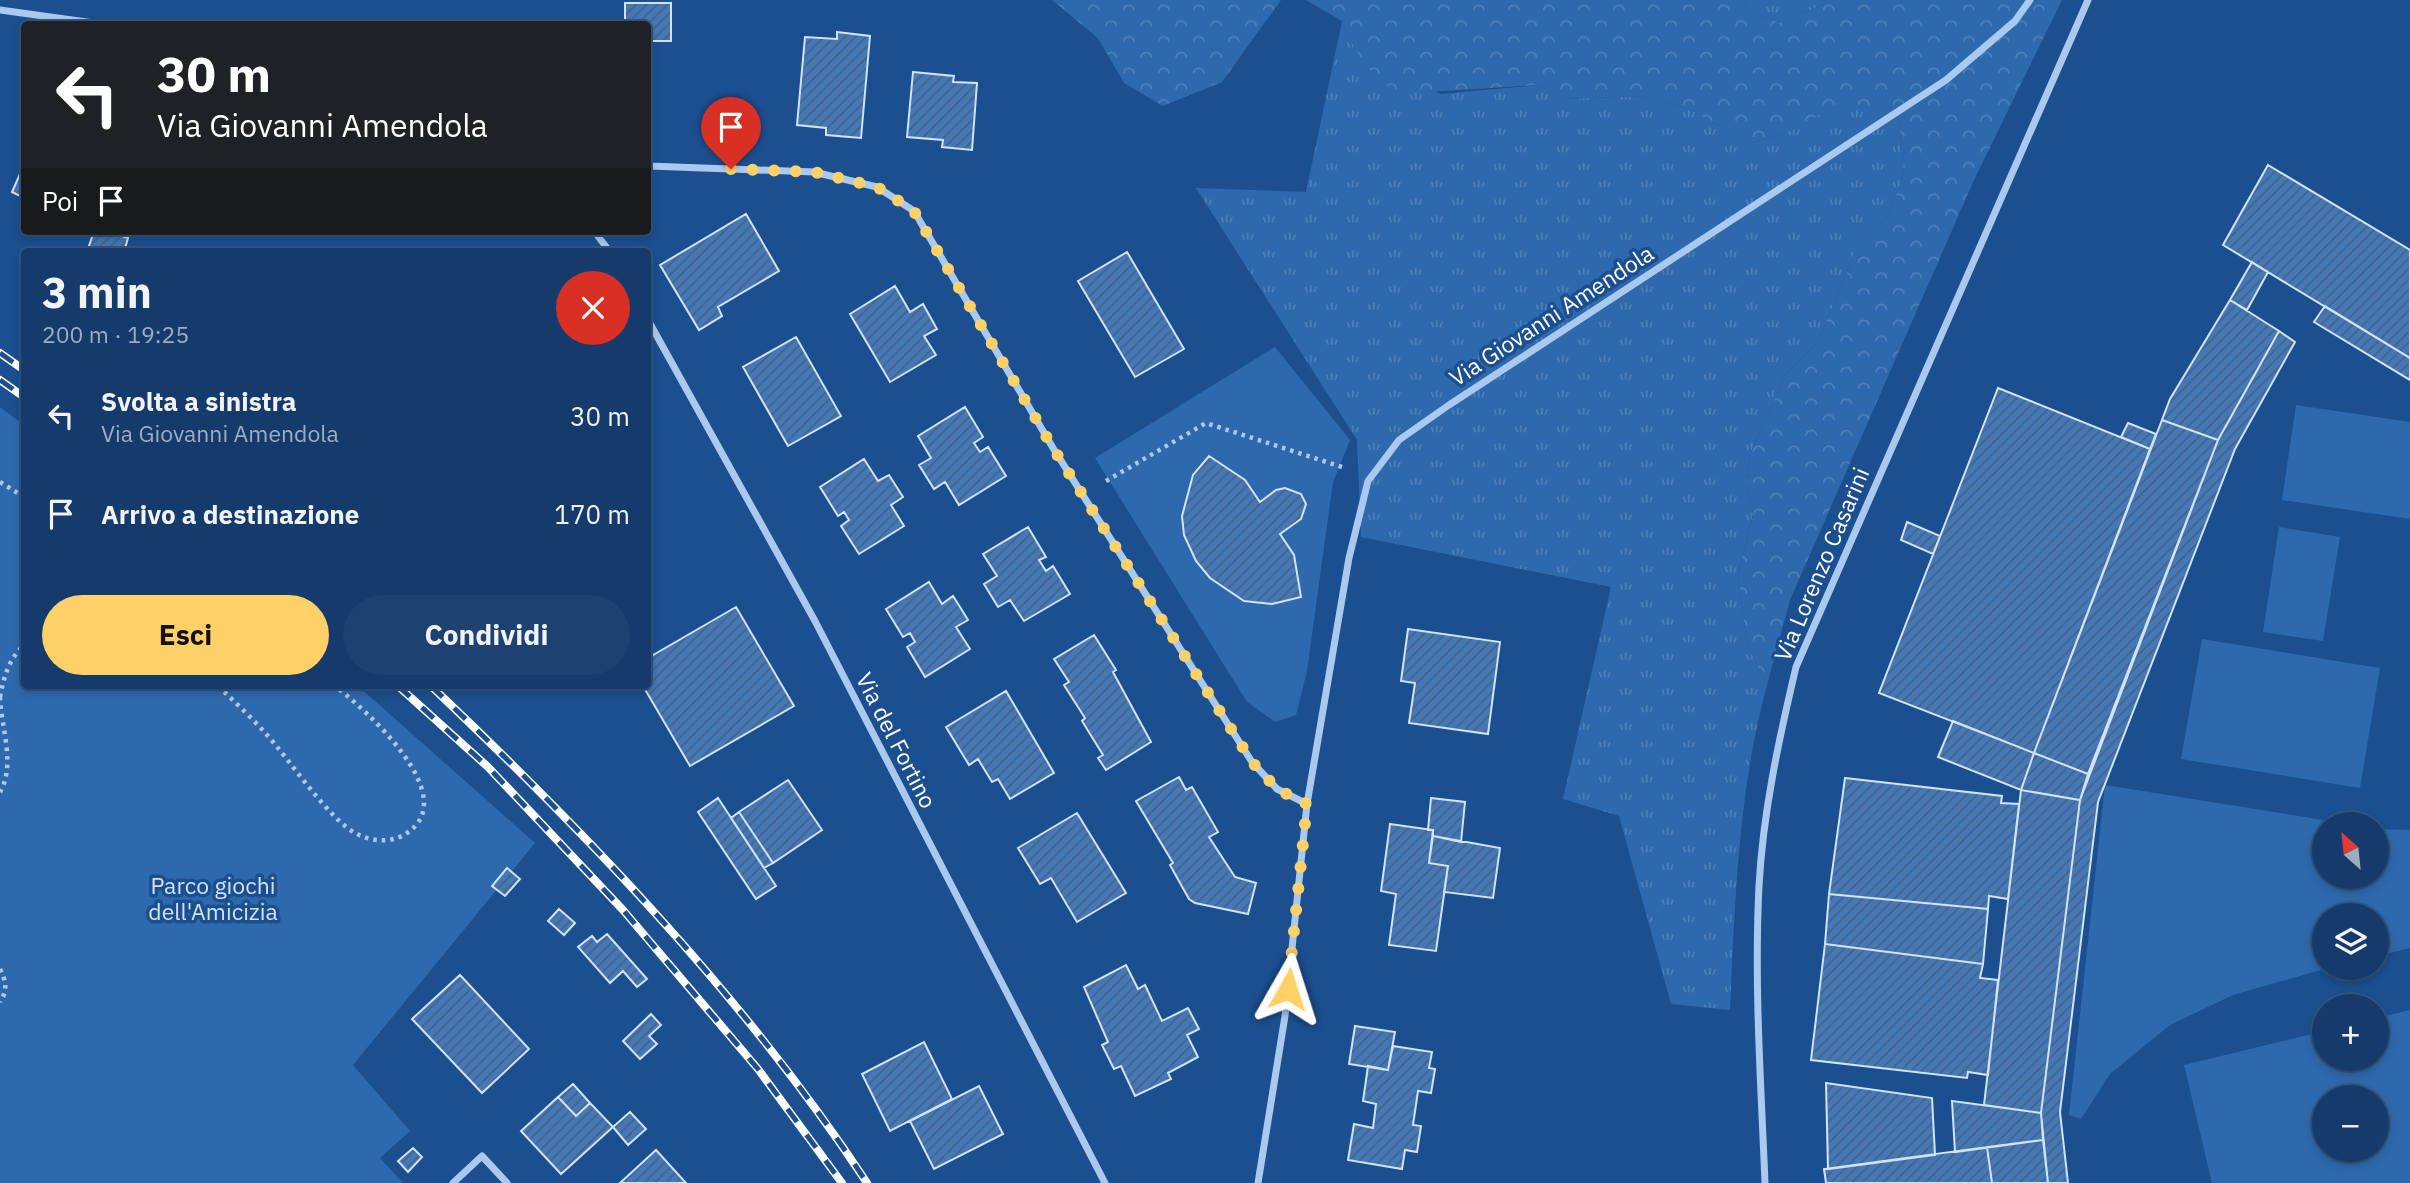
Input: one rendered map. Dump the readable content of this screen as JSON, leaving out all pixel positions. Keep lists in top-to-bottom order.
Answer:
{
  "streets": {
    "street": ["Via Giovanni Amendola", "Via Lorenzo Casarini", "Via del Fortino"]
  },
  "parks": ["Parco giochi dell'Amicizia"],
  "north": "top left",
  "page": {
    "turn": ["30 m", "Via Giovanni Amendola"],
    "then": "Poi",
    "heading": ["3 min", "200 m · 19:25"],
    "list": [
      {
        "name": "Svolta a sinistra",
        "note": "Via Giovanni Amendola",
        "value": "30 m"
      },
      {
        "name": "Arrivo a destinazione",
        "value": "170 m"
      }
    ],
    "buttons": ["Esci", "Condividi"],
    "map_buttons": ["+", "−"]
  }
}
